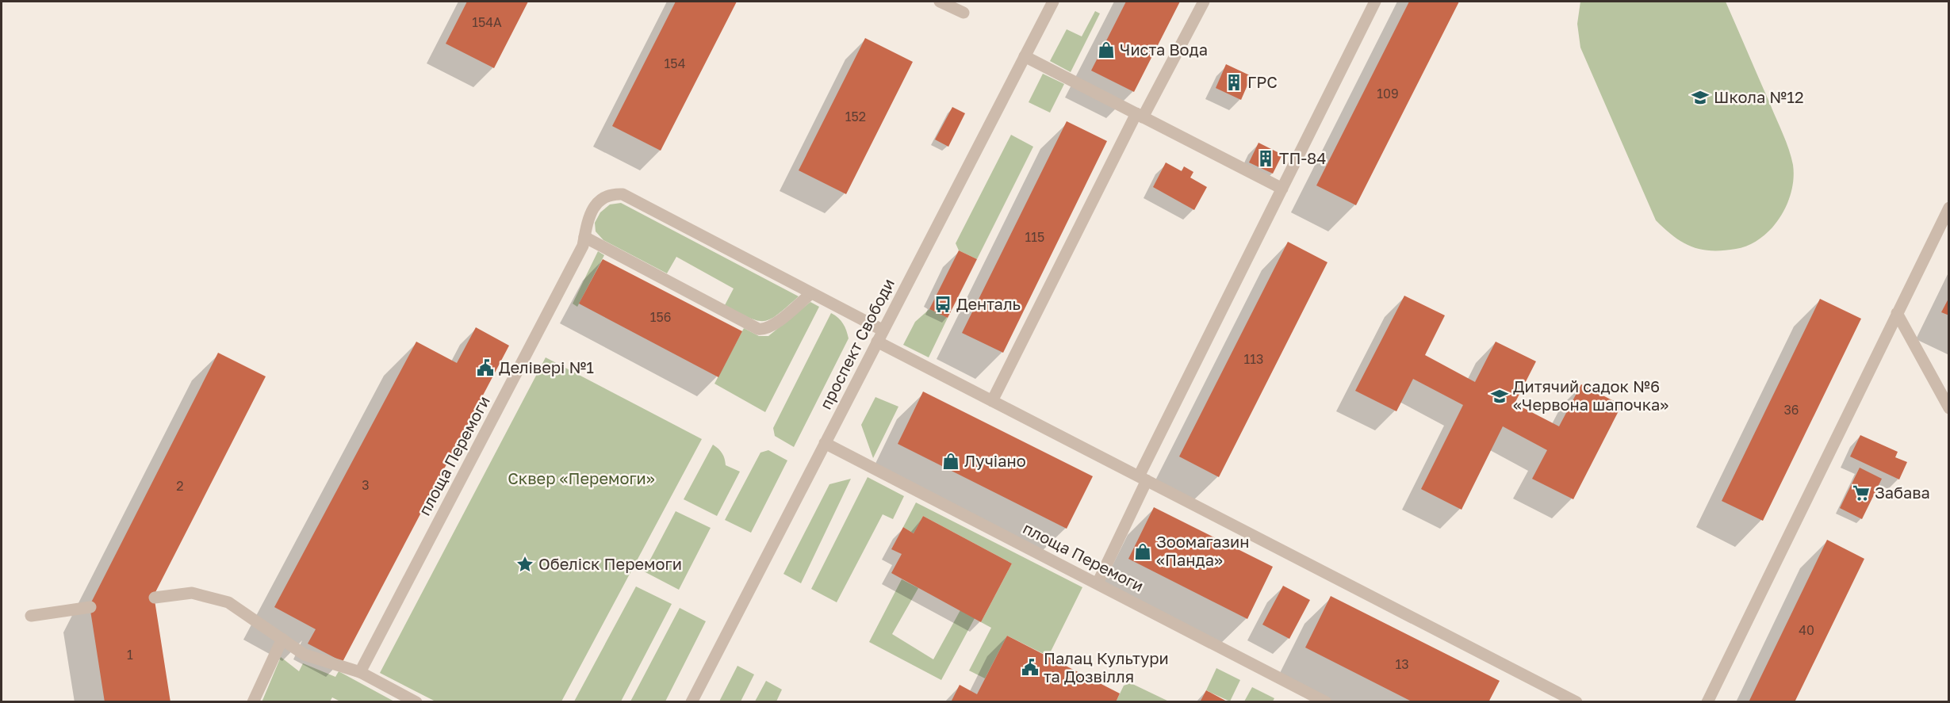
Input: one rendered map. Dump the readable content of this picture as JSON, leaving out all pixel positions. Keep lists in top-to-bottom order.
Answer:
{
  "streets": {
    "street": ["проспект Свободи", "площа Перемоги"]
  },
  "crossings": [
    ["проспект Свободи", "площа Перемоги"]
  ],
  "parks": ["Сквер «Перемоги»"],
  "places": {
    "shop": ["Чиста Вода", "Лучіано", "Зоомагазин «Панда»"],
    "building": ["ГРС", "ТП-84"],
    "school or university": ["Школа №12", "Дитячий садок №6 «Червона шапочка»"],
    "bus stop": ["Денталь"],
    "public building": ["Делівері №1", "Палац Культури та Дозвілля"],
    "supermarket": ["Забава"],
    "place": ["Обеліск Перемоги"]
  },
  "house_numbers": [
    "154А",
    "154",
    "109",
    "152",
    "115",
    "156",
    "113",
    "36",
    "3",
    "2",
    "40",
    "1",
    "13"
  ]
}
